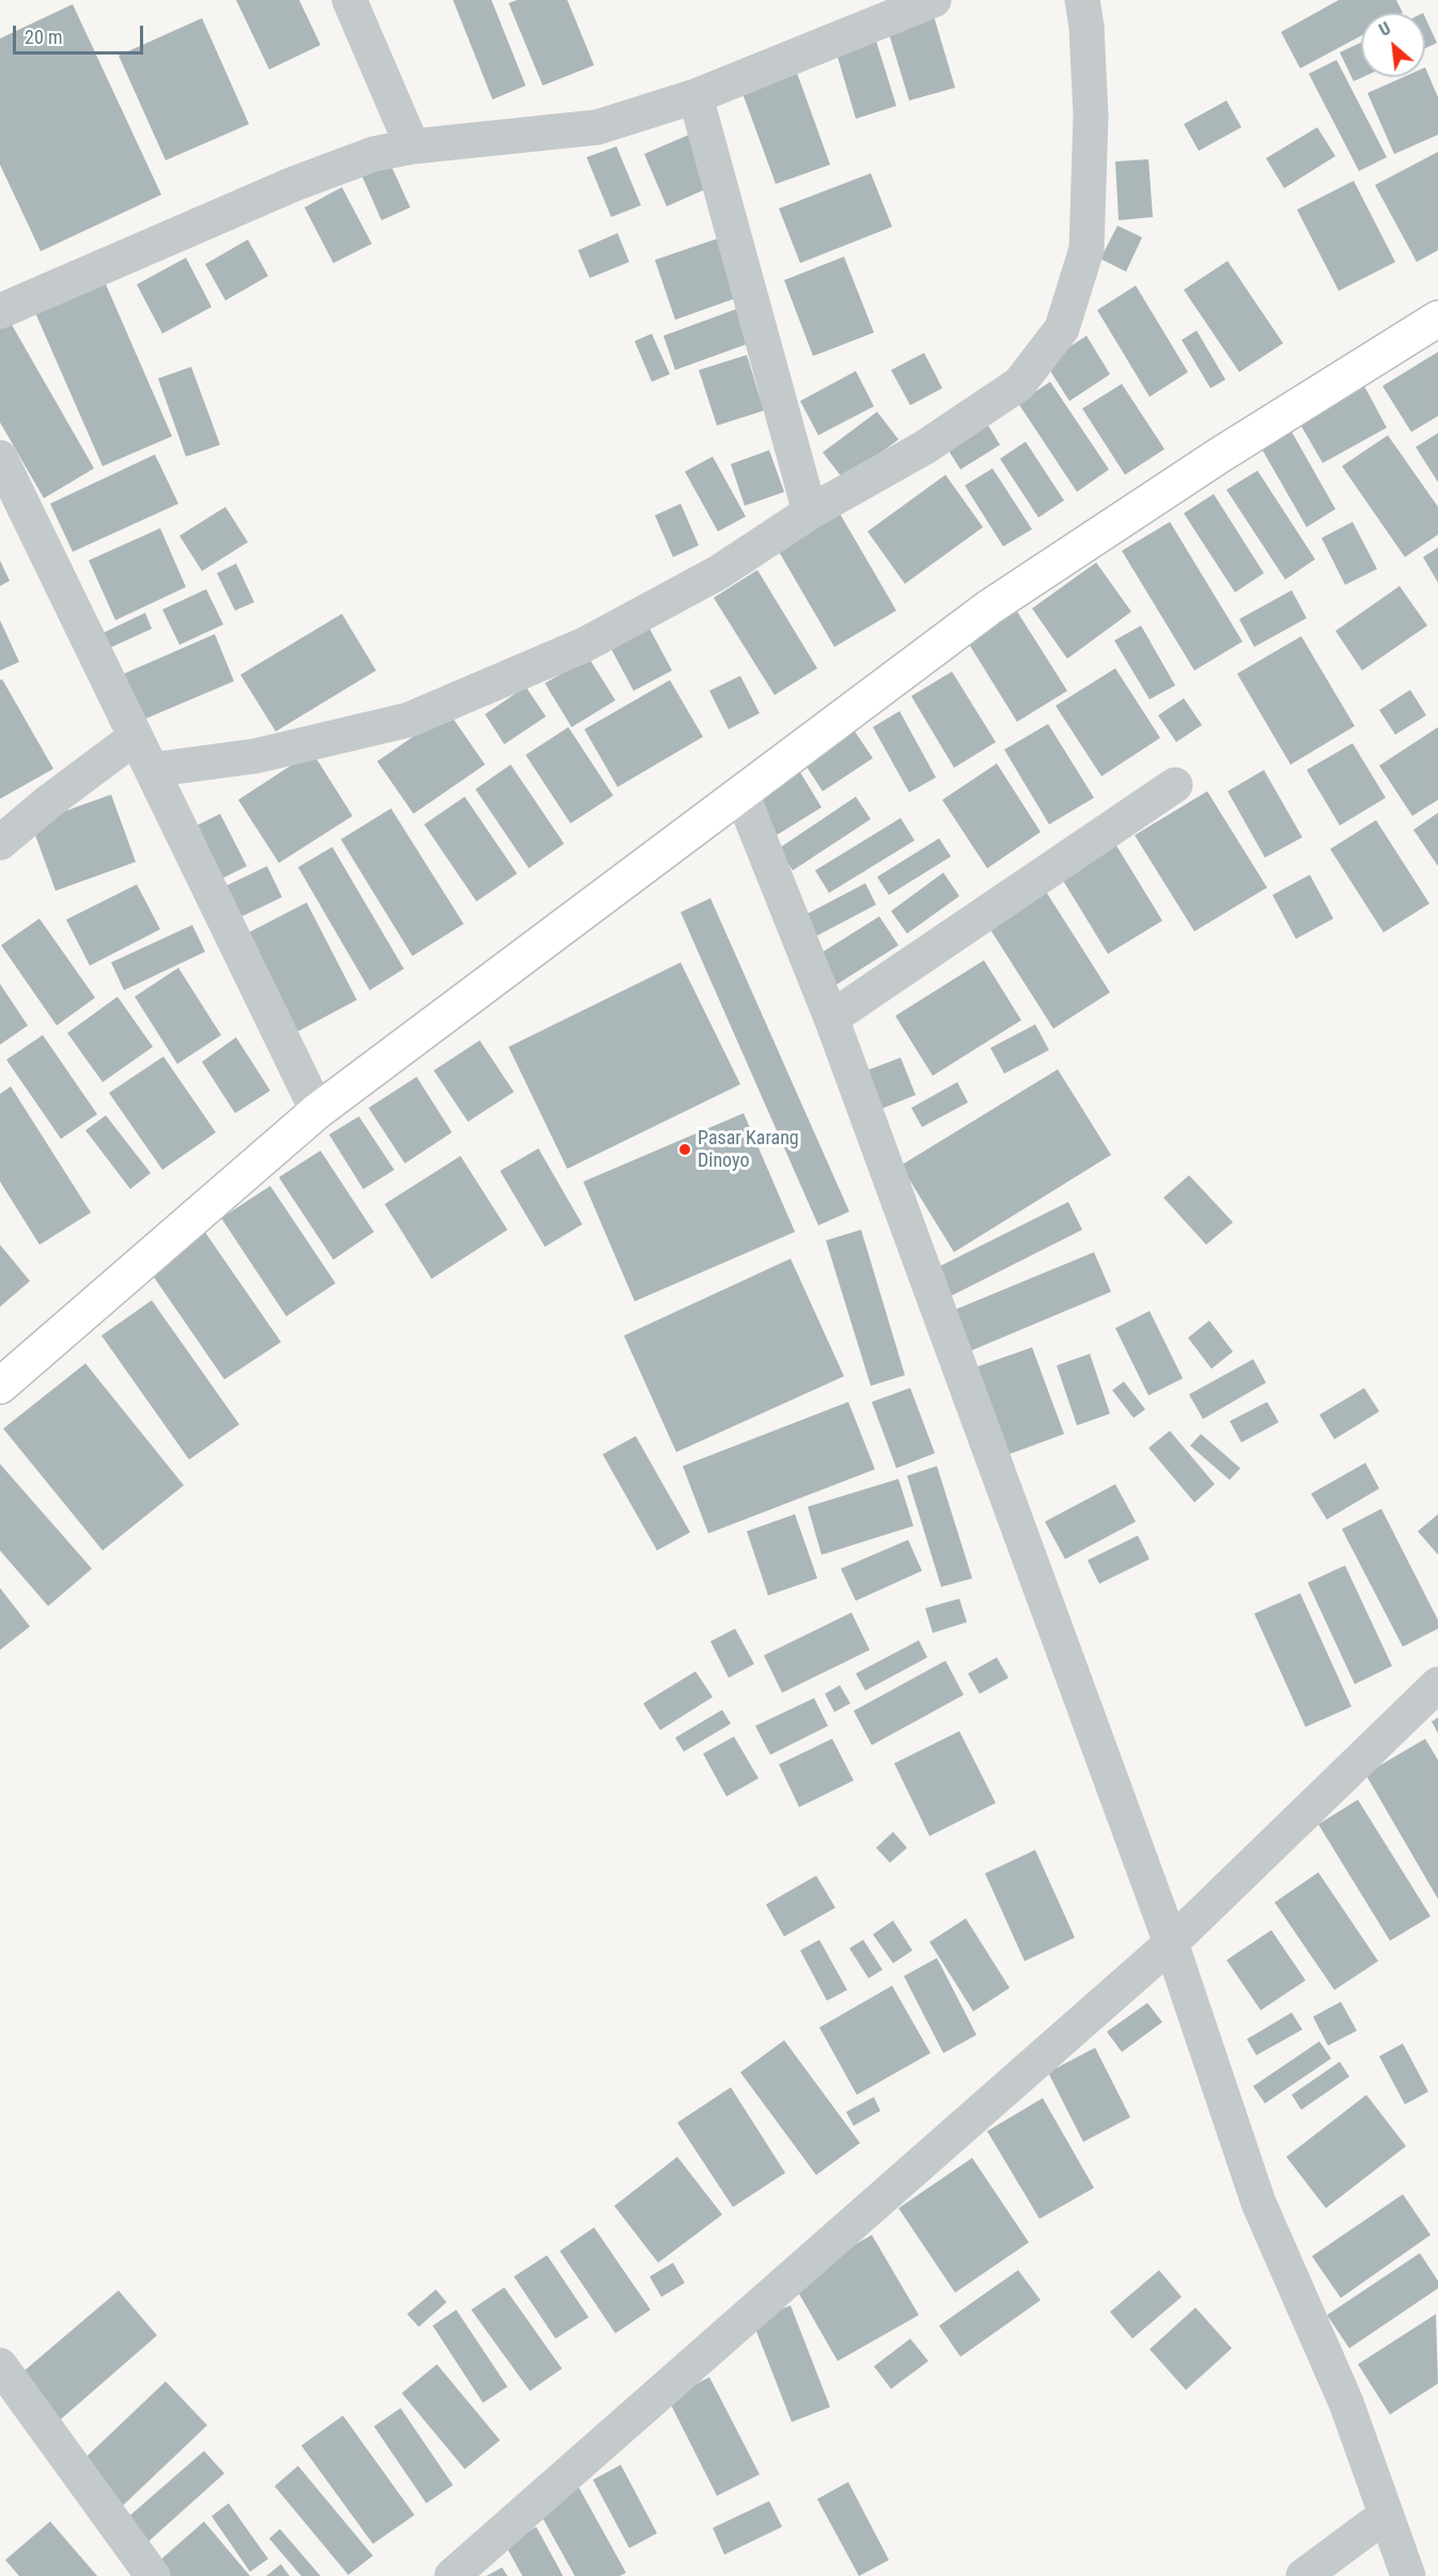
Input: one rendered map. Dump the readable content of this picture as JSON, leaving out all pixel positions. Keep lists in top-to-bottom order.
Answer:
{
  "places": ["Pasar Karang Dinoyo"],
  "scale_bar": "20 m",
  "north": "top left"
}
